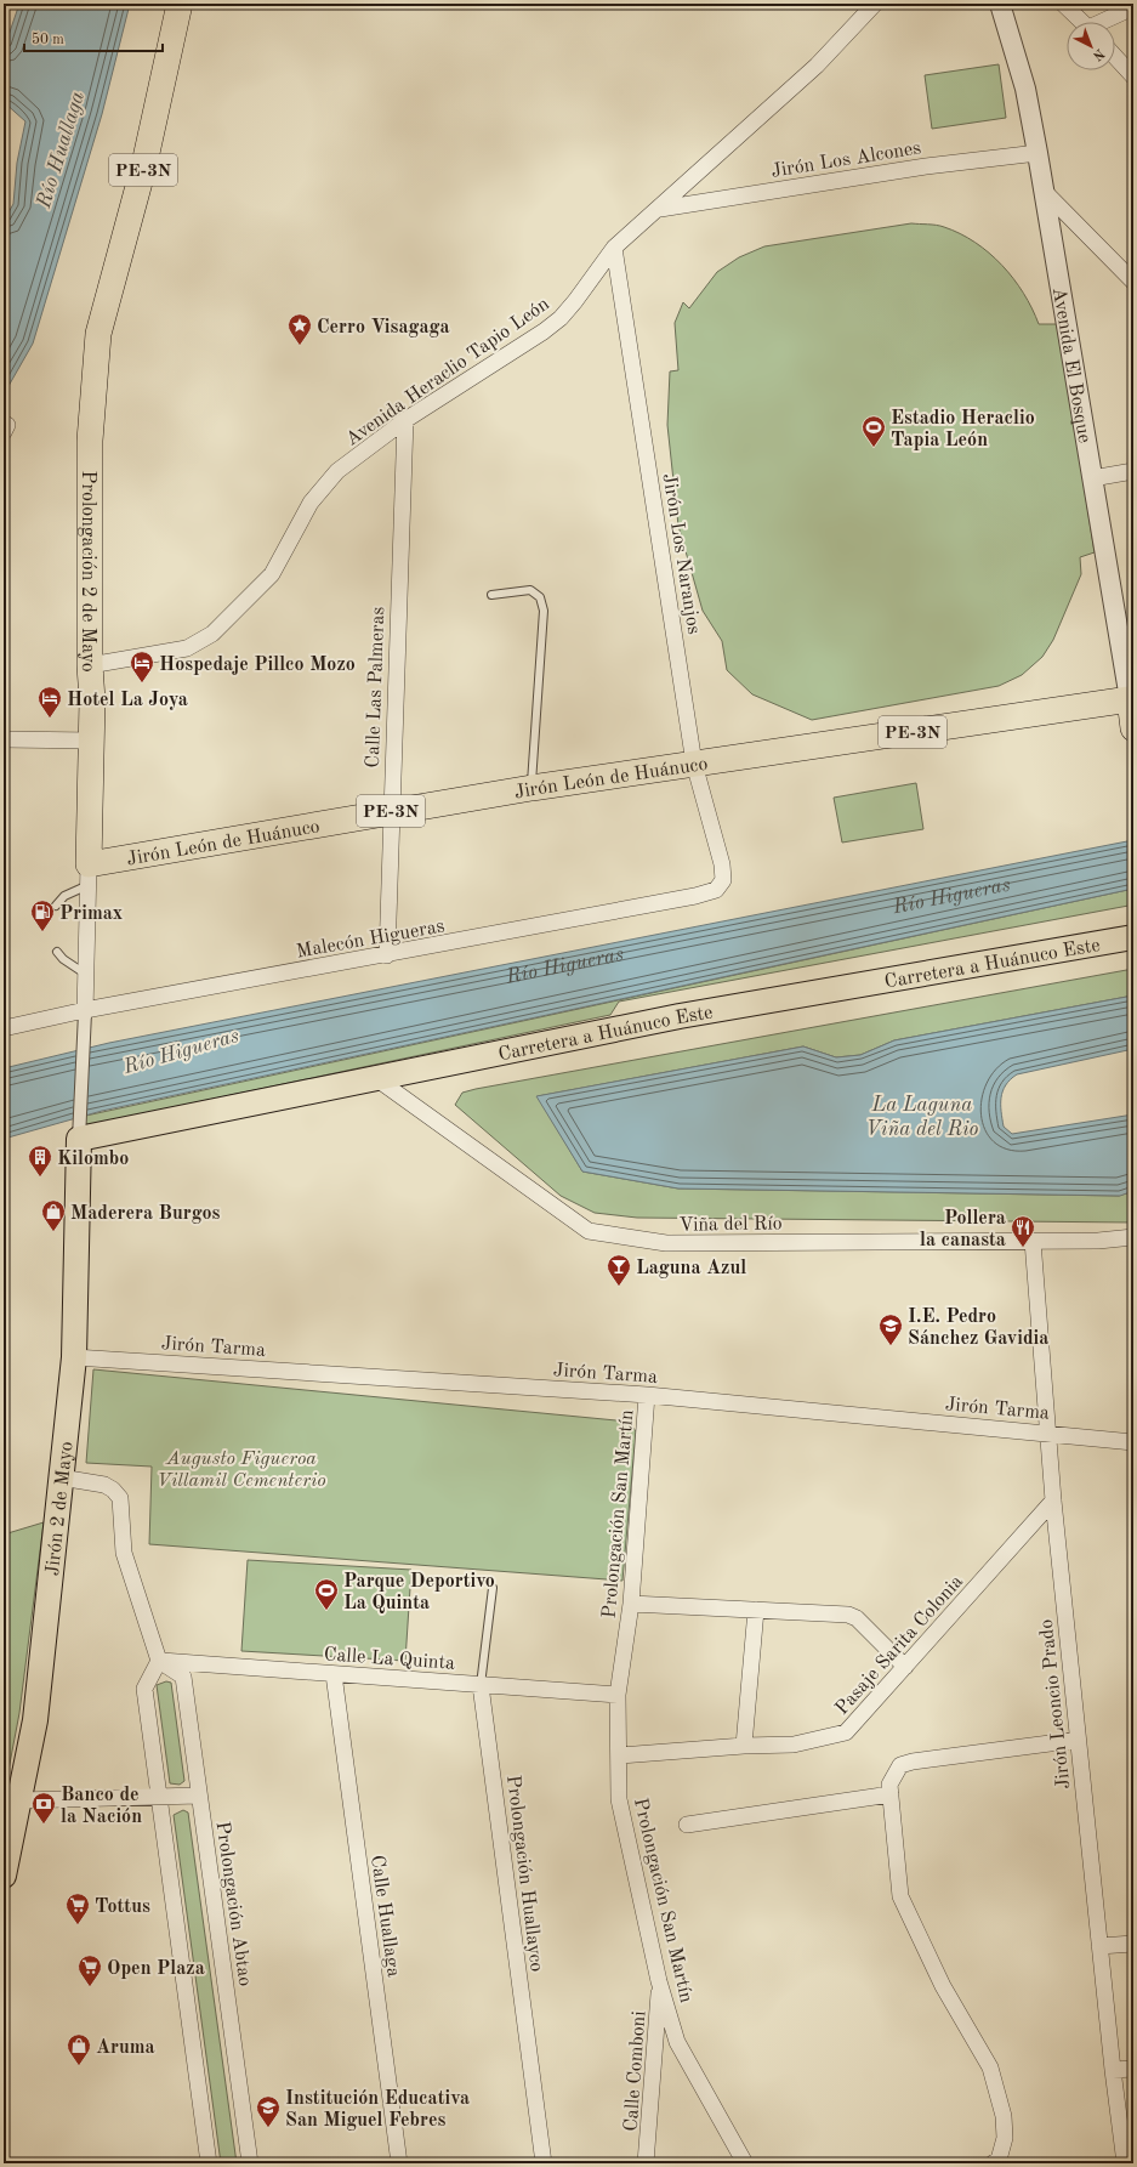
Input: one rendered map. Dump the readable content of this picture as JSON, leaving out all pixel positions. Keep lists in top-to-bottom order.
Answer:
{
  "streets": {
    "highway": [
      "PE-3N",
      "Avenida El Bosque",
      "Prolongación 2 de Mayo",
      "Jirón León de Huánuco"
    ],
    "main road": ["Carretera a Huánuco Este", "Jirón 2 de Mayo"],
    "street": [
      "Jirón Los Alcones",
      "Avenida Heraclio Tapio León",
      "Jirón Los Naranjos",
      "Calle Las Palmeras",
      "Malecón Higueras",
      "Viña del Río",
      "Jirón Tarma",
      "Prolongación San Martín",
      "Pasaje Sarita Colonia",
      "Calle La Quinta",
      "Jirón Leoncio Prado",
      "Prolongación Huallayco",
      "Prolongación Abtao",
      "Calle Huallaga",
      "Calle Comboni"
    ]
  },
  "crossings": [
    ["Jirón Los Alcones", "Avenida El Bosque"],
    ["Jirón Los Alcones", "Avenida Heraclio Tapio León"],
    ["PE-3N", "Prolongación 2 de Mayo"],
    ["PE-3N", "Malecón Higueras"],
    ["PE-3N", "Carretera a Huánuco Este"],
    ["PE-3N", "Jirón 2 de Mayo"],
    ["Avenida El Bosque", "Jirón León de Huánuco"],
    ["Avenida Heraclio Tapio León", "Jirón Los Naranjos"],
    ["Avenida Heraclio Tapio León", "Prolongación 2 de Mayo"],
    ["Avenida Heraclio Tapio León", "Calle Las Palmeras"],
    ["Jirón Los Naranjos", "Jirón León de Huánuco"],
    ["Jirón Los Naranjos", "Malecón Higueras"],
    ["Prolongación 2 de Mayo", "Jirón León de Huánuco"],
    ["Prolongación 2 de Mayo", "Malecón Higueras"],
    ["Calle Las Palmeras", "Jirón León de Huánuco"],
    ["Calle Las Palmeras", "Malecón Higueras"],
    ["Carretera a Huánuco Este", "Viña del Río"],
    ["Carretera a Huánuco Este", "Jirón 2 de Mayo"],
    ["Viña del Río", "Jirón Leoncio Prado"],
    ["Jirón Tarma", "Jirón 2 de Mayo"],
    ["Jirón Tarma", "Prolongación San Martín"],
    ["Jirón Tarma", "Jirón Leoncio Prado"],
    ["Prolongación San Martín", "Pasaje Sarita Colonia"],
    ["Prolongación San Martín", "Calle La Quinta"],
    ["Prolongación San Martín", "Calle Comboni"],
    ["Pasaje Sarita Colonia", "Jirón Leoncio Prado"],
    ["Calle La Quinta", "Prolongación Huallayco"],
    ["Calle La Quinta", "Prolongación Abtao"],
    ["Calle La Quinta", "Calle Huallaga"]
  ],
  "water": ["Río Huallaga", "Río Higueras", "La Laguna Viña del Rio"],
  "parks": ["Augusto Figueroa Villamil Cementerio"],
  "places": {
    "place": ["Cerro Visagaga"],
    "sports": ["Estadio Heraclio Tapia León", "Parque Deportivo La Quinta"],
    "hotel": ["Hospedaje Pillco Mozo", "Hotel La Joya"],
    "fuel station": ["Primax"],
    "building": ["Kilombo"],
    "shop": ["Maderera Burgos", "Aruma"],
    "restaurant": ["Pollera la canasta"],
    "bar": ["Laguna Azul"],
    "school or university": ["I.E. Pedro Sánchez Gavidia", "Institución Educativa San Miguel Febres"],
    "bank": ["Banco de la Nación"],
    "supermarket": ["Tottus", "Open Plaza"]
  },
  "scale_bar": "50 m",
  "north": "bottom right"
}
